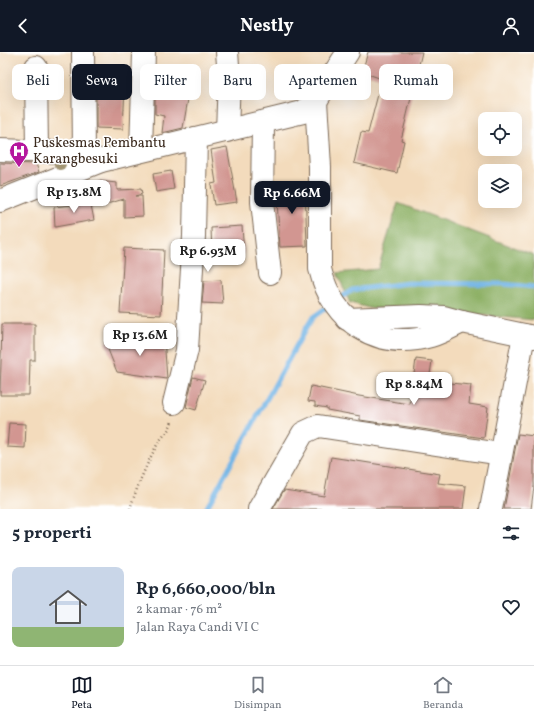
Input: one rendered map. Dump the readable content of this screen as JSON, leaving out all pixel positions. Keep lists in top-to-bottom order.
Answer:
{
  "places": {
    "hospital": ["Puskesmas Pembantu Karangbesuki"]
  },
  "page": {
    "header": "Nestly",
    "chip": [
      "Beli",
      "Sewa",
      "Filter",
      "Baru",
      "Apartemen",
      "Rumah"
    ],
    "price": [
      "Rp 13.8M",
      "Rp 6.66M",
      "Rp 6.93M",
      "Rp 13.6M",
      "Rp 8.84M"
    ],
    "heading": "5 properti",
    "list": [
      {
        "name": "Rp 6,660,000/bln",
        "note": "2 kamar · 76 m² · Jalan Raya Candi VI C"
      }
    ],
    "tabs": ["Peta", "Disimpan", "Beranda"]
  }
}
